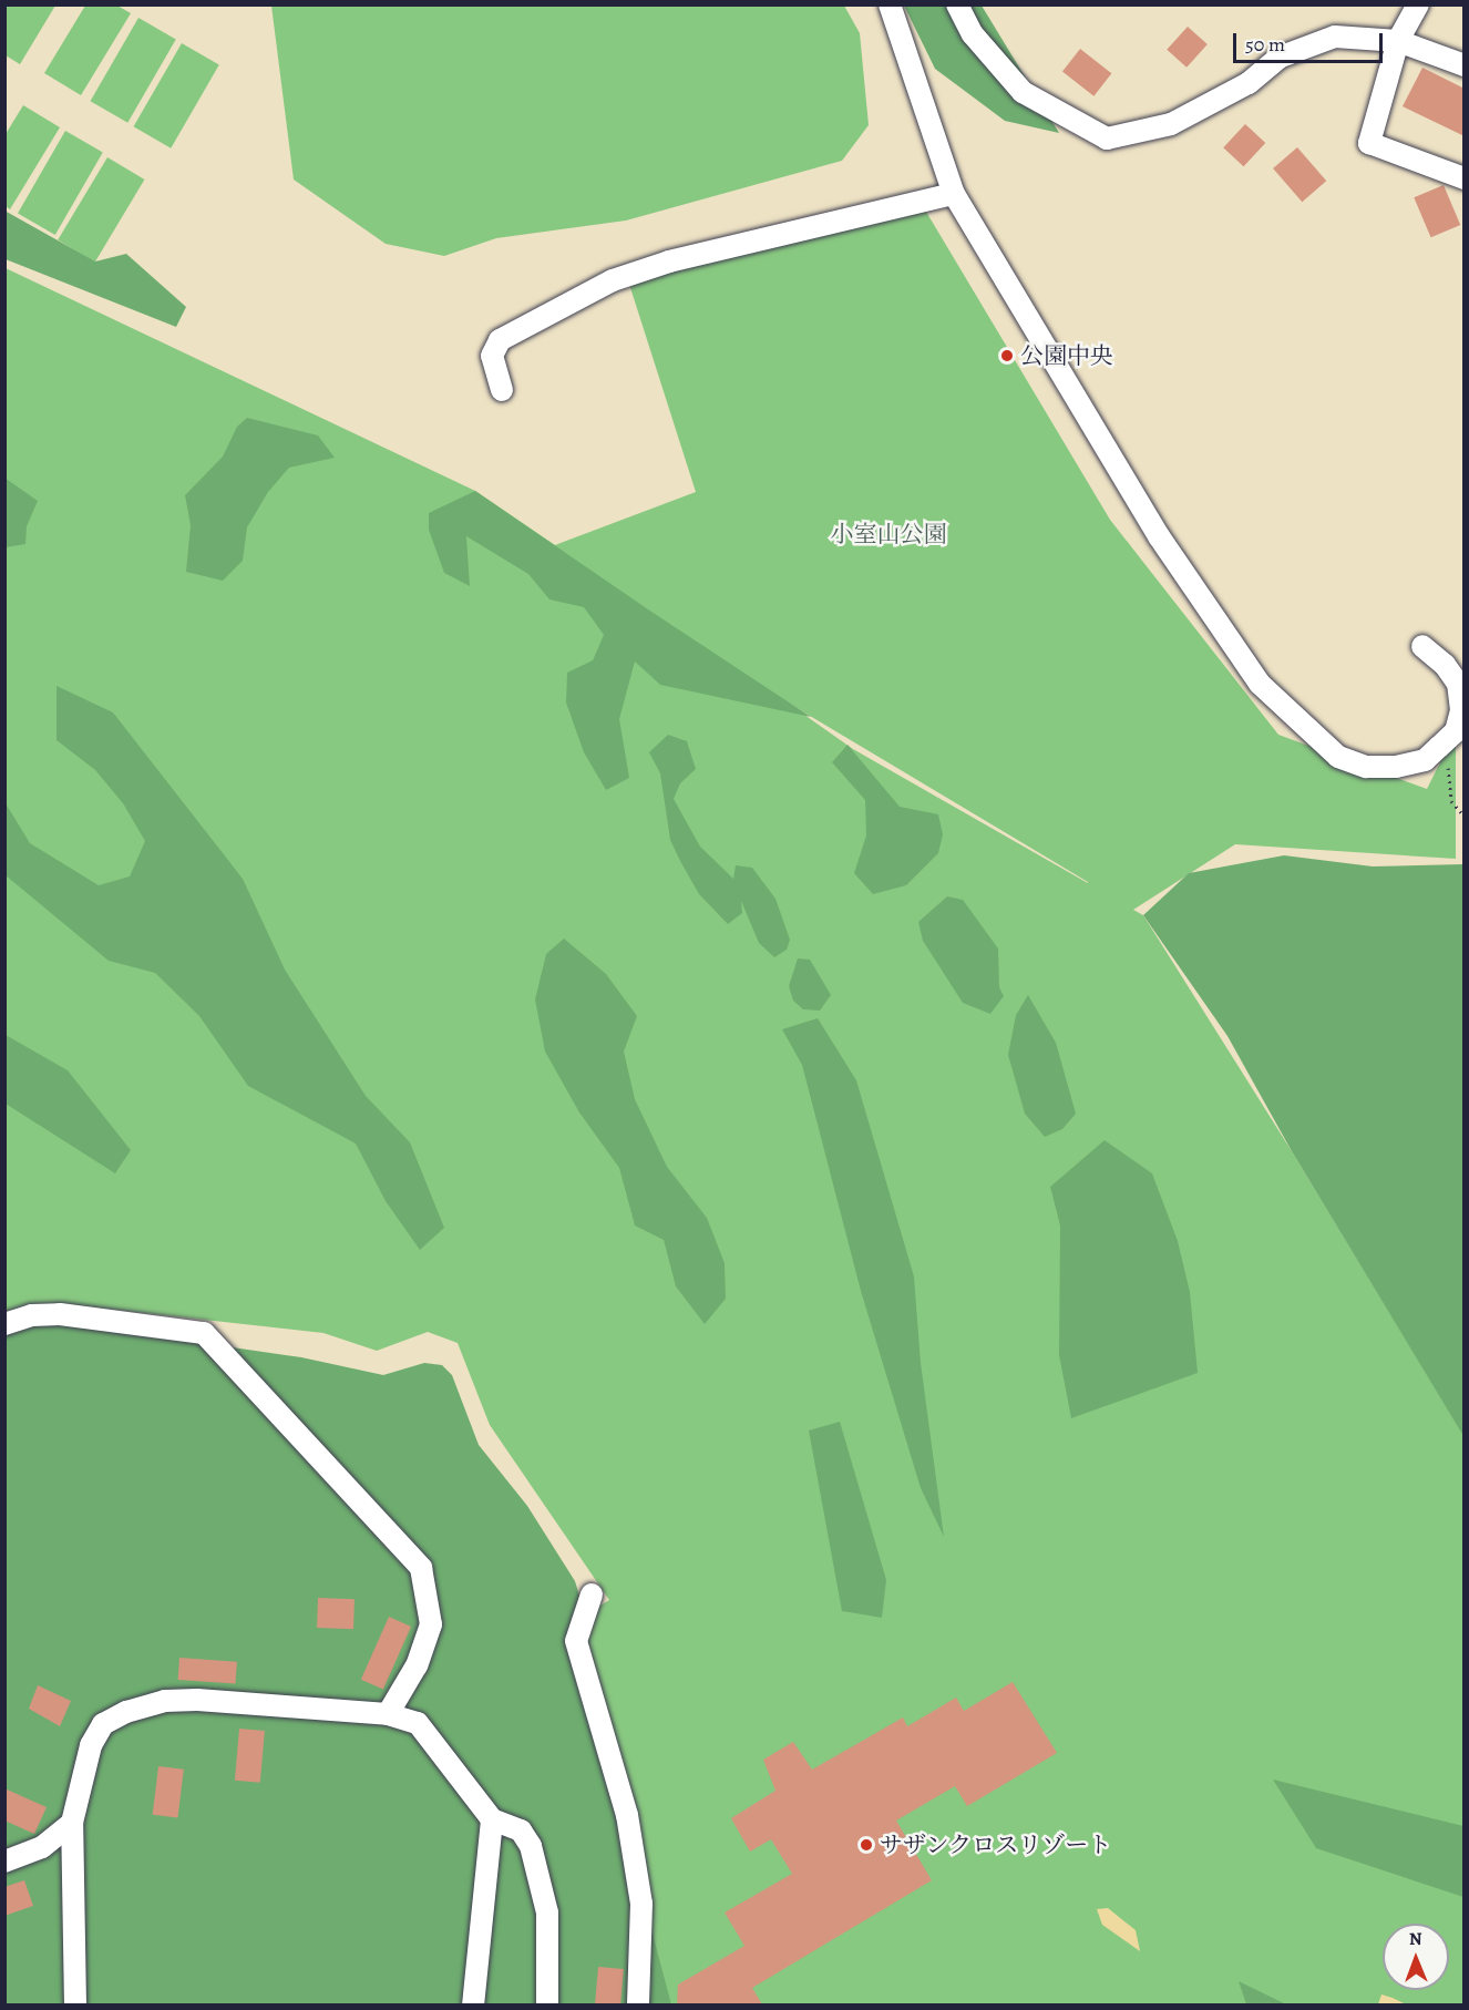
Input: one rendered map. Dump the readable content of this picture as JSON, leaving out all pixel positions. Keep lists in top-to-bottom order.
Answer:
{
  "parks": ["小室山公園"],
  "places": ["公園中央", "サザンクロスリゾート"],
  "scale_bar": "50 m",
  "north": "top"
}
